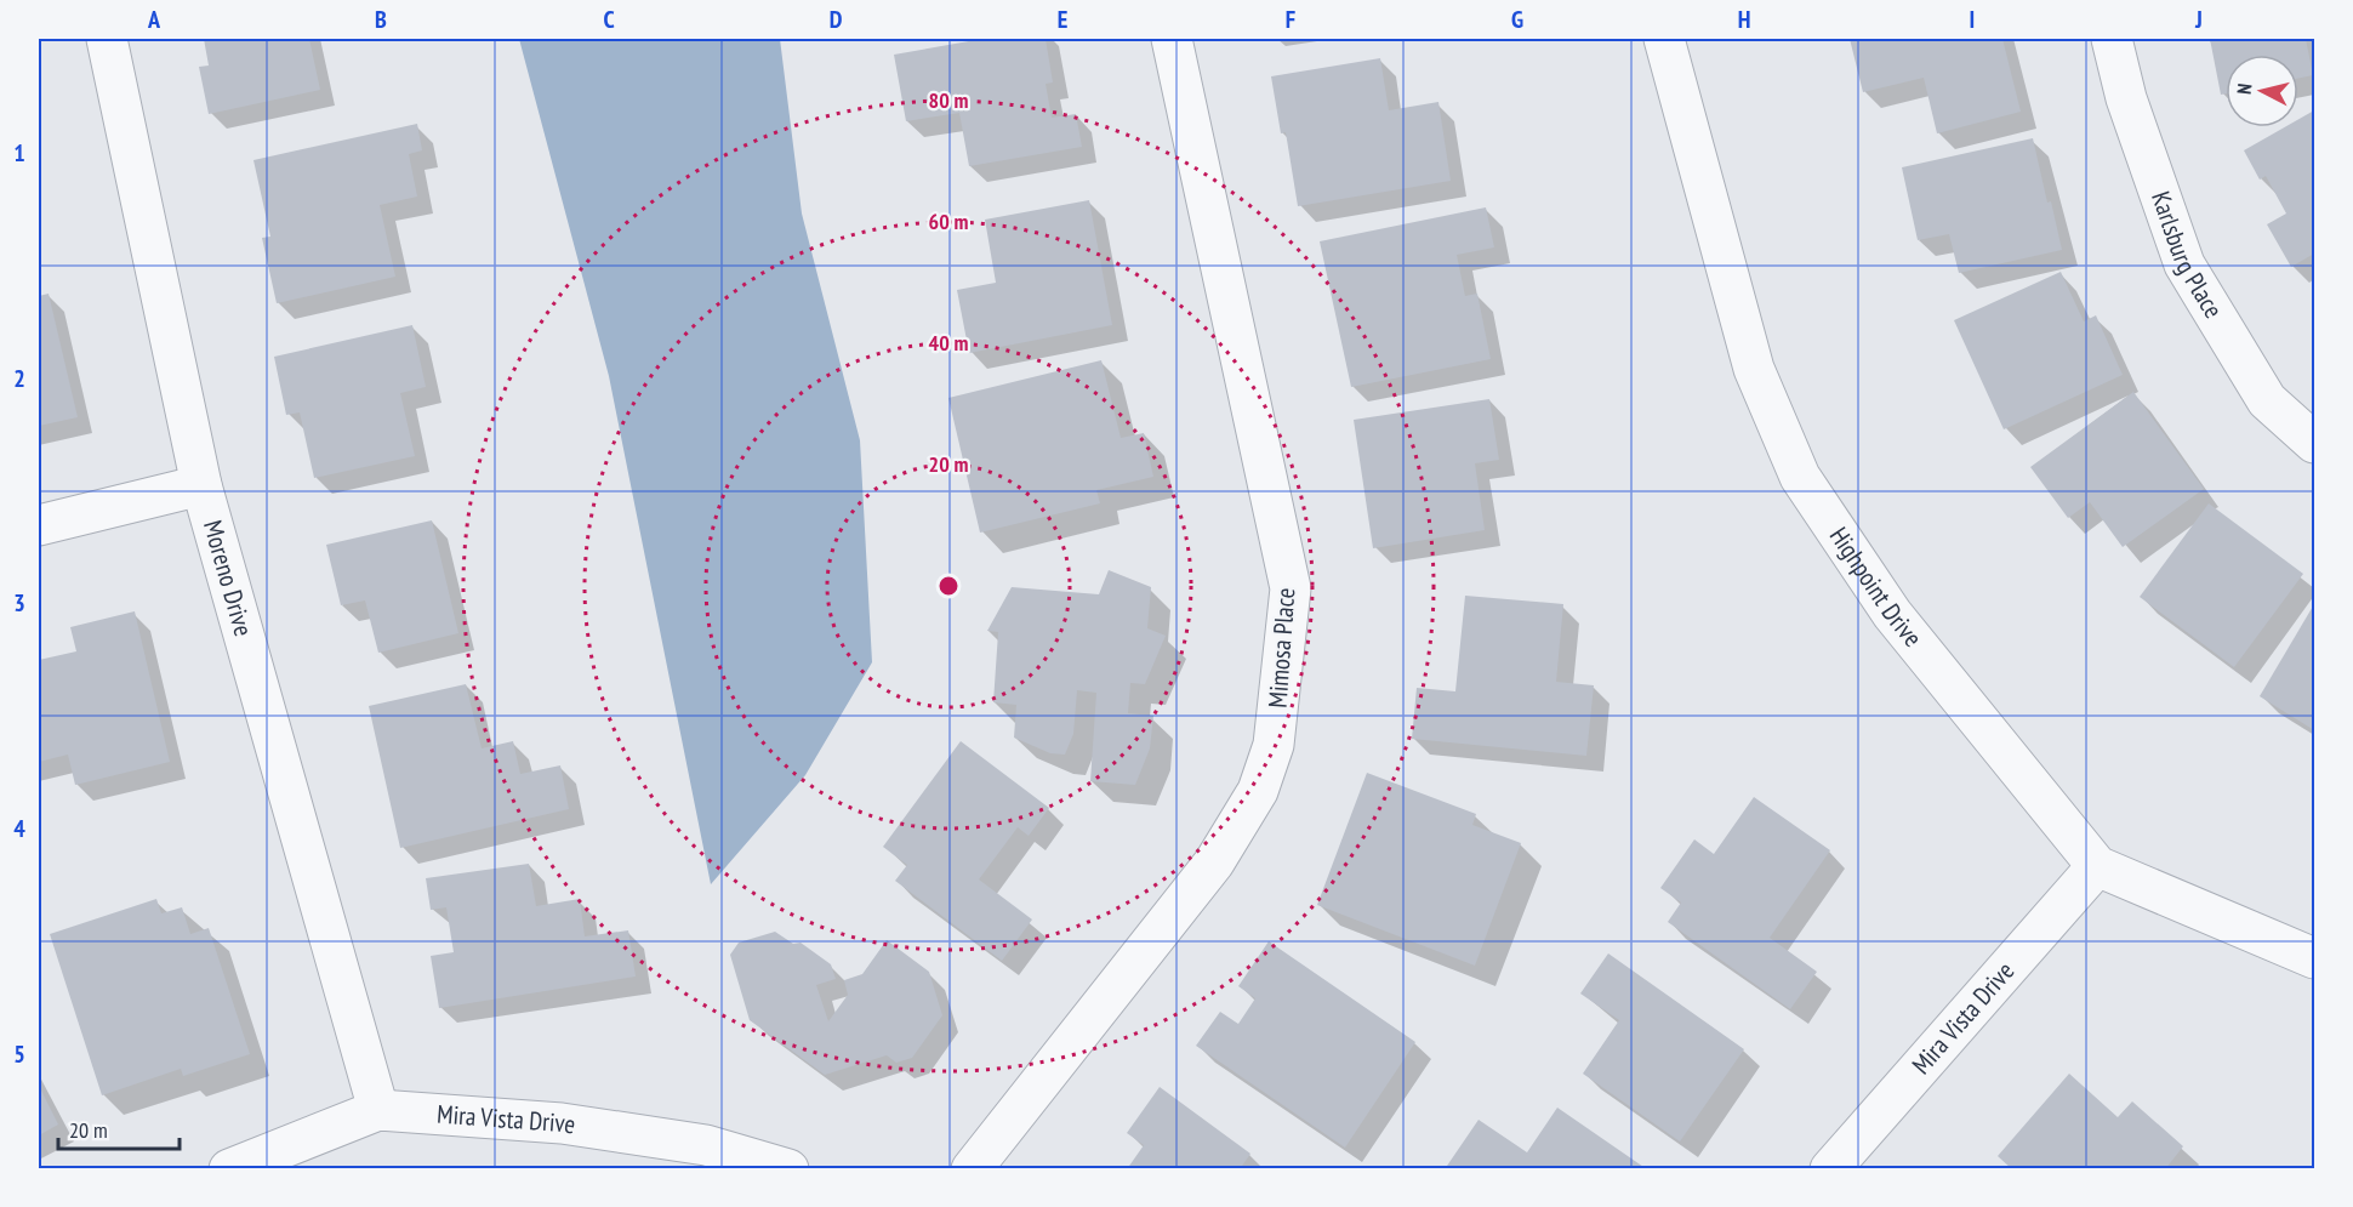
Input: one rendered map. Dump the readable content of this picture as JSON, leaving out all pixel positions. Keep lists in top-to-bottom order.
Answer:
{
  "streets": {
    "street": [
      "Karlsburg Place",
      "Moreno Drive",
      "Highpoint Drive",
      "Mimosa Place",
      "Mira Vista Drive"
    ]
  },
  "crossings": [
    ["Moreno Drive", "Mira Vista Drive"],
    ["Highpoint Drive", "Mira Vista Drive"]
  ],
  "scale_bar": "20 m",
  "north": "left",
  "grid": {
    "columns": [
      "A",
      "B",
      "C",
      "D",
      "E",
      "F",
      "G",
      "H",
      "I",
      "J"
    ],
    "rows": [
      "1",
      "2",
      "3",
      "4",
      "5"
    ]
  },
  "rings": [
    "80 m",
    "60 m",
    "40 m",
    "20 m"
  ]
}
